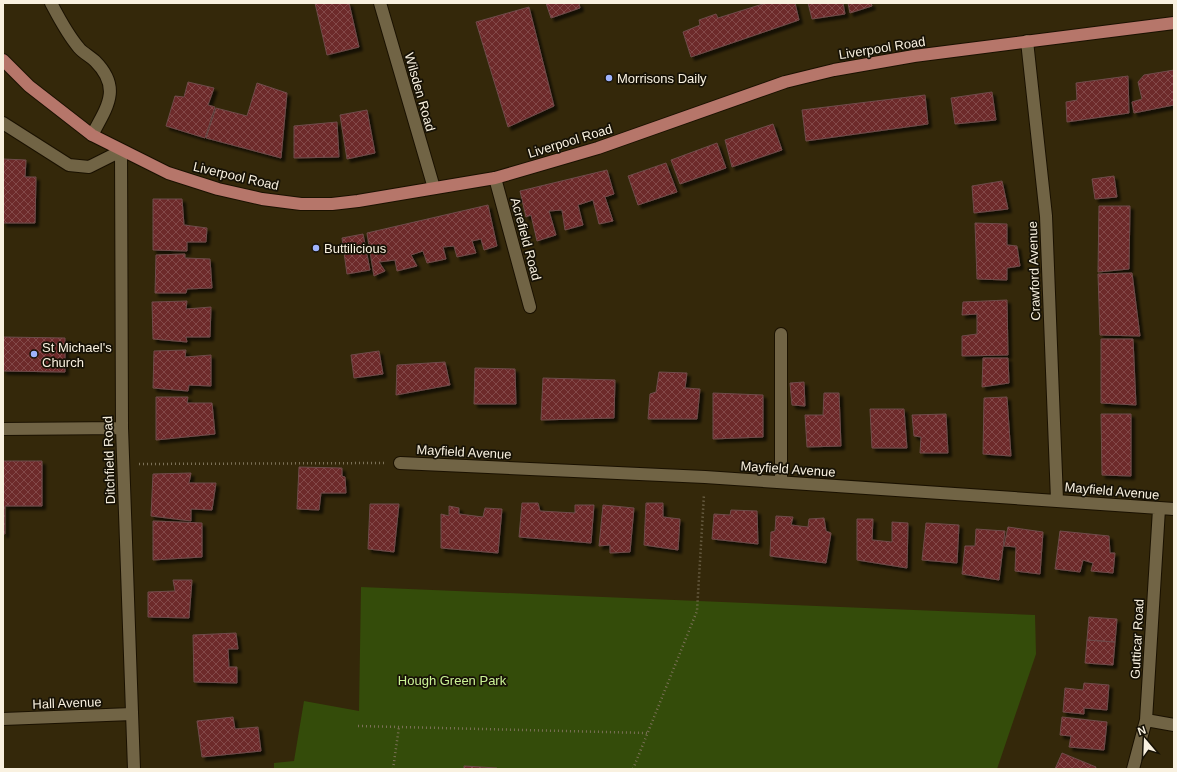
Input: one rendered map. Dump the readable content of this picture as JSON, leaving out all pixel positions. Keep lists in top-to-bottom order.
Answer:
{
  "streets": {
    "main road": ["Liverpool Road"],
    "street": [
      "Wilsden Road",
      "Acrefield Road",
      "Crawford Avenue",
      "Mayfield Avenue",
      "Ditchfield Road",
      "Gutticar Road",
      "Hall Avenue"
    ]
  },
  "crossings": [
    ["Liverpool Road", "Wilsden Road"],
    ["Liverpool Road", "Acrefield Road"],
    ["Liverpool Road", "Crawford Avenue"],
    ["Liverpool Road", "Ditchfield Road"],
    ["Crawford Avenue", "Mayfield Avenue"],
    ["Mayfield Avenue", "Gutticar Road"],
    ["Ditchfield Road", "Hall Avenue"]
  ],
  "parks": ["Hough Green Park"],
  "places": ["Morrisons Daily", "Buttilicious", "St Michael's Church"],
  "north": "top"
}
